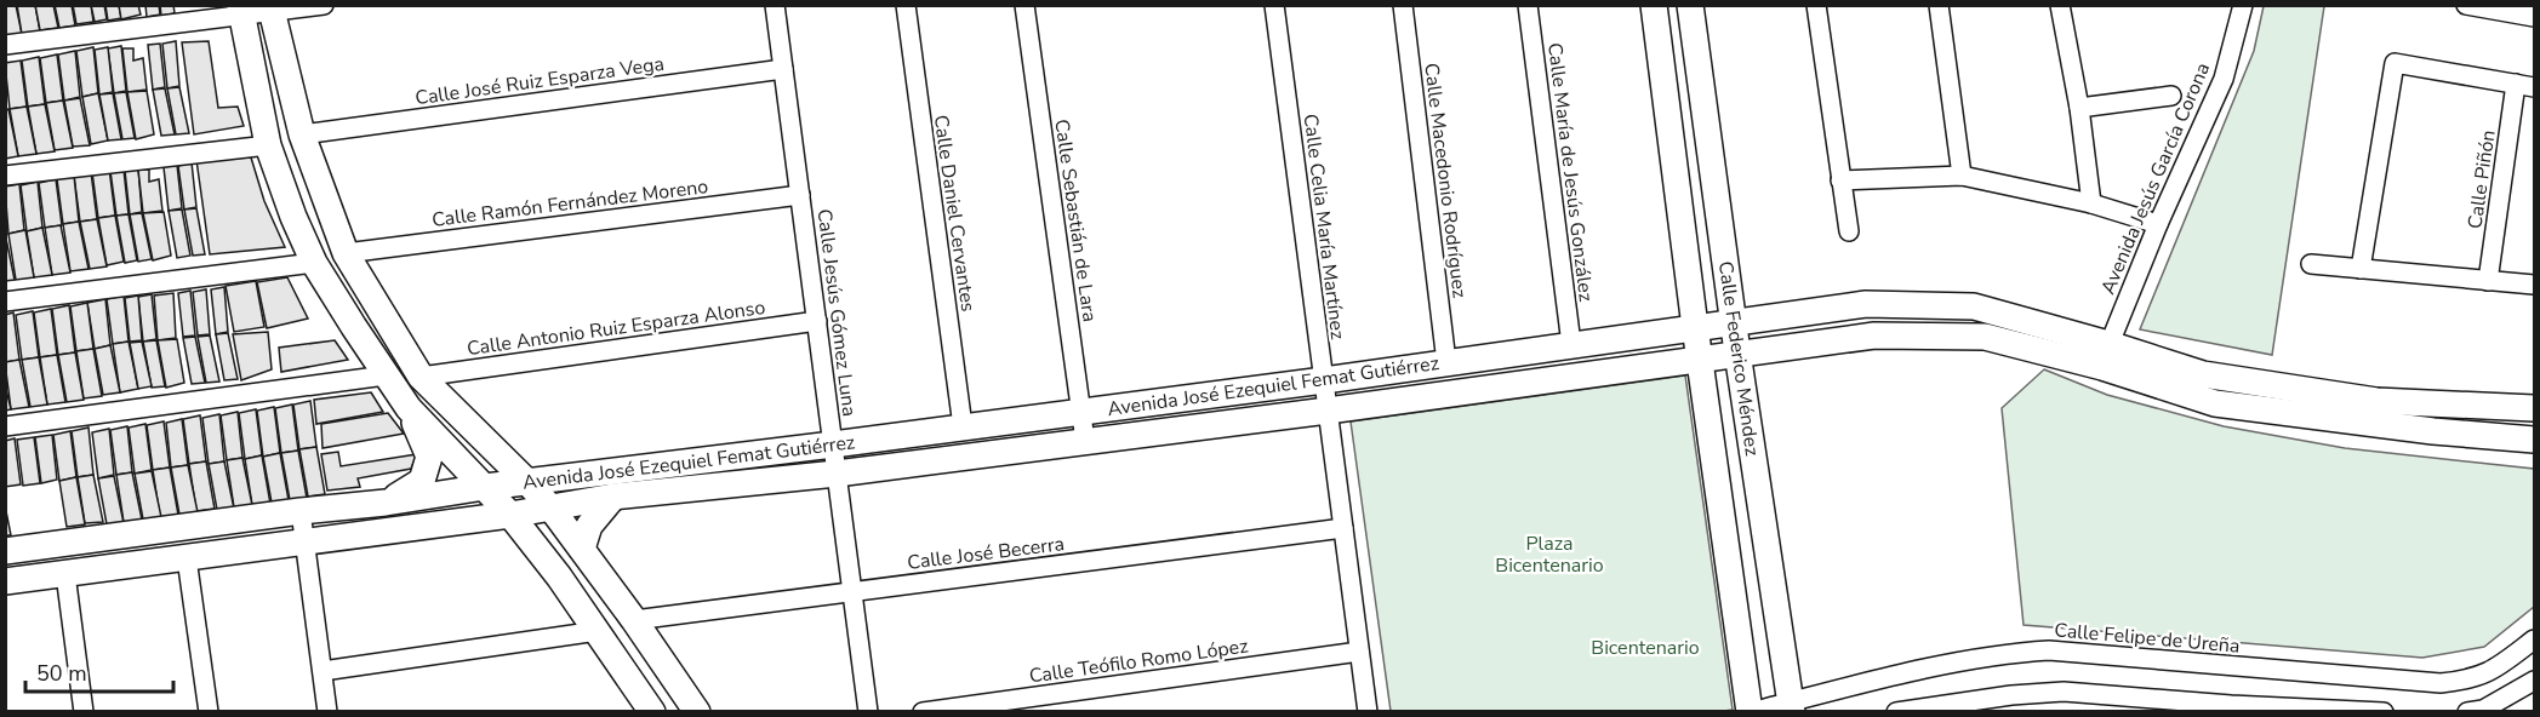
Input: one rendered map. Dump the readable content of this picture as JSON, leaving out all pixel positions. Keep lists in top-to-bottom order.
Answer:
{
  "streets": {
    "street": [
      "Calle José Ruiz Esparza Vega",
      "Calle María de Jesús González",
      "Avenida Jesús García Corona",
      "Calle Piñón",
      "Calle Macedonio Rodríguez",
      "Calle Ramón Fernández Moreno",
      "Calle Daniel Cervantes",
      "Calle Sebastián de Lara",
      "Calle Celia María Martínez",
      "Calle Jesús Gómez Luna",
      "Calle Antonio Ruiz Esparza Alonso",
      "Calle Federico Méndez",
      "Avenida José Ezequiel Femat Gutiérrez",
      "Calle José Becerra",
      "Calle Felipe de Ureña",
      "Calle Teófilo Romo López"
    ]
  },
  "crossings": [
    ["Calle José Ruiz Esparza Vega", "Calle Jesús Gómez Luna"],
    ["Calle María de Jesús González", "Avenida José Ezequiel Femat Gutiérrez"],
    ["Avenida Jesús García Corona", "Avenida José Ezequiel Femat Gutiérrez"],
    ["Calle Macedonio Rodríguez", "Avenida José Ezequiel Femat Gutiérrez"],
    ["Calle Ramón Fernández Moreno", "Calle Jesús Gómez Luna"],
    ["Calle Daniel Cervantes", "Avenida José Ezequiel Femat Gutiérrez"],
    ["Calle Sebastián de Lara", "Avenida José Ezequiel Femat Gutiérrez"],
    ["Calle Celia María Martínez", "Avenida José Ezequiel Femat Gutiérrez"],
    ["Calle Celia María Martínez", "Calle José Becerra"],
    ["Calle Celia María Martínez", "Calle Teófilo Romo López"],
    ["Calle Jesús Gómez Luna", "Calle Antonio Ruiz Esparza Alonso"],
    ["Calle Jesús Gómez Luna", "Avenida José Ezequiel Femat Gutiérrez"],
    ["Calle Jesús Gómez Luna", "Calle José Becerra"],
    ["Calle Federico Méndez", "Avenida José Ezequiel Femat Gutiérrez"],
    ["Calle Federico Méndez", "Calle Felipe de Ureña"]
  ],
  "parks": ["Plaza Bicentenario", "Bicentenario"],
  "scale_bar": "50 m"
}
